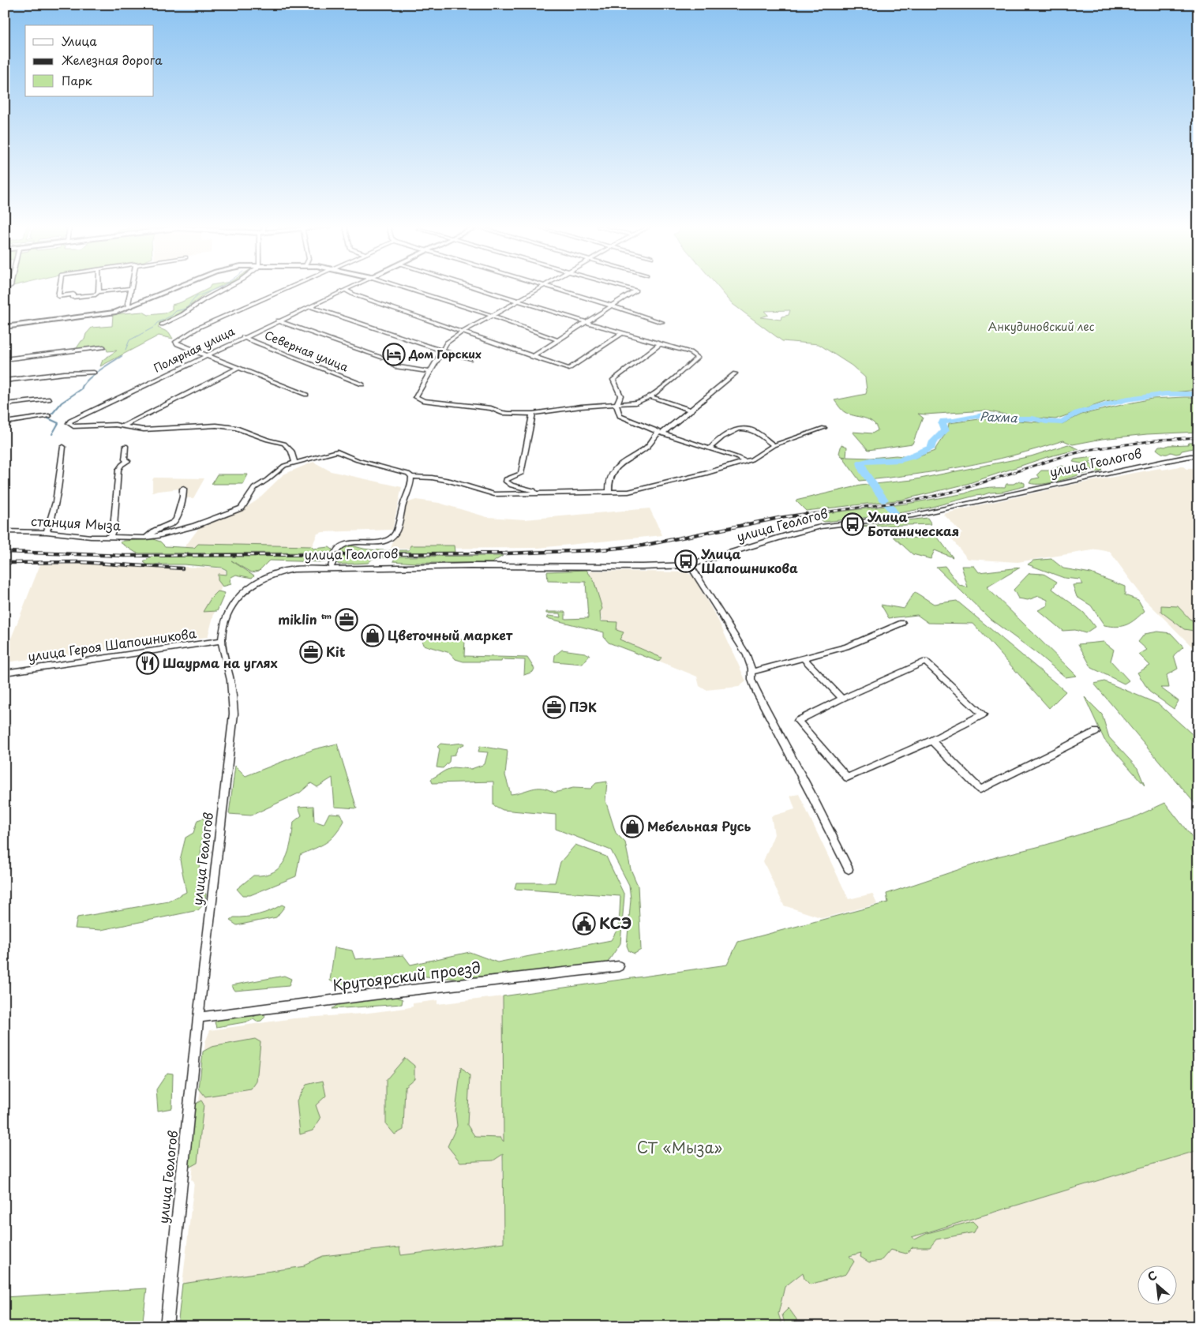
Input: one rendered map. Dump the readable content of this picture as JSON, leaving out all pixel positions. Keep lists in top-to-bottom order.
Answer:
{
  "streets": {
    "street": [
      "Полярная улица",
      "Северная улица",
      "улица Геологов",
      "станция Мыза",
      "улица Героя Шапошникова",
      "Крутоярский проезд"
    ]
  },
  "crossings": [
    ["Полярная улица", "Северная улица"],
    ["улица Геологов", "улица Героя Шапошникова"],
    ["улица Геологов", "Крутоярский проезд"]
  ],
  "water": ["Рахма"],
  "parks": ["Анкудиновский лес", "СТ «Мыза»"],
  "places": {
    "hotel": ["Дом Горских"],
    "bus stop": ["Улица Ботаническая", "Улица Шапошникова"],
    "office": ["miklin ™", "Kit", "ПЭК"],
    "shop": ["Цветочный маркет", "Мебельная Русь"],
    "restaurant": ["Шаурма на углях"],
    "public building": ["КСЭ"]
  },
  "legend": ["Улица", "Железная дорога", "Парк"],
  "north": "top left"
}
